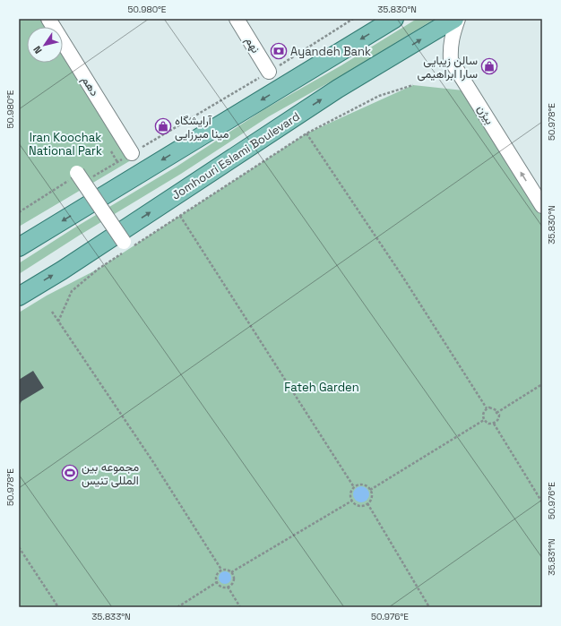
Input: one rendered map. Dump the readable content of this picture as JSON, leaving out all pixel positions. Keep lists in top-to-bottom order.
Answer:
{
  "streets": {
    "main road": ["Jomhouri Eslami Boulevard"],
    "street": ["نهم", "دهم", "بیژن"]
  },
  "one_way": ["بیژن"],
  "parks": ["Iran Koochak National Park", "Fateh Garden"],
  "places": {
    "bank": ["Ayandeh Bank"],
    "shop": ["سالن زیبایی سارا ابراهیمی", "آرایشگاه مینا میرزایی"],
    "sports": ["مجموعه بین المللی تنیس"]
  },
  "north": "bottom left",
  "coordinates": [
    "50.980°E",
    "35.830°N",
    "50.978°E",
    "50.976°E",
    "35.831°N",
    "35.833°N"
  ]
}
